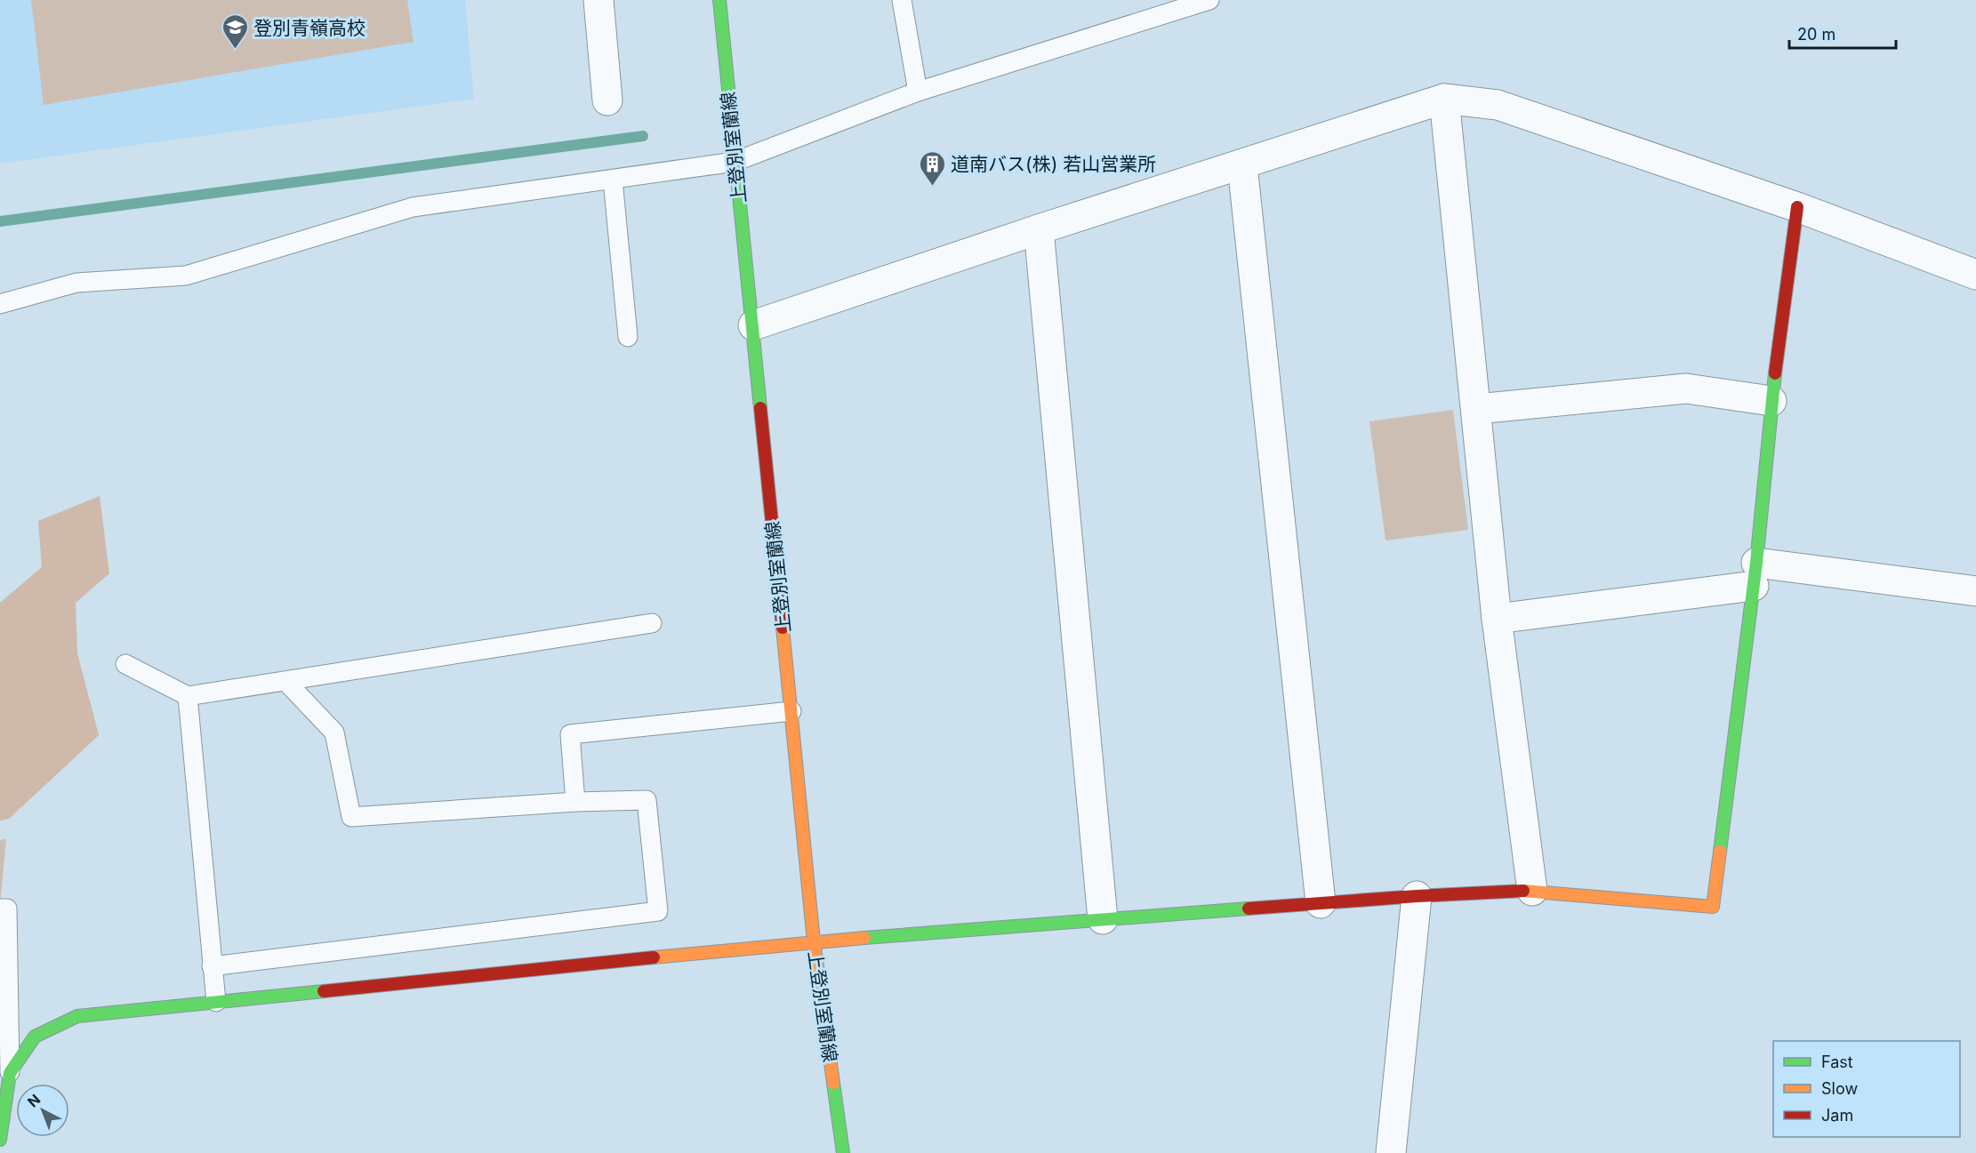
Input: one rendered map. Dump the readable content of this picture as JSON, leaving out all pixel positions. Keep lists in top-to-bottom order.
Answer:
{
  "streets": {
    "street": ["上登別室蘭線"]
  },
  "places": {
    "school or university": ["登別青嶺高校"],
    "building": ["道南バス(株) 若山営業所"]
  },
  "legend": ["Fast", "Slow", "Jam"],
  "scale_bar": "20 m",
  "north": "top left"
}
